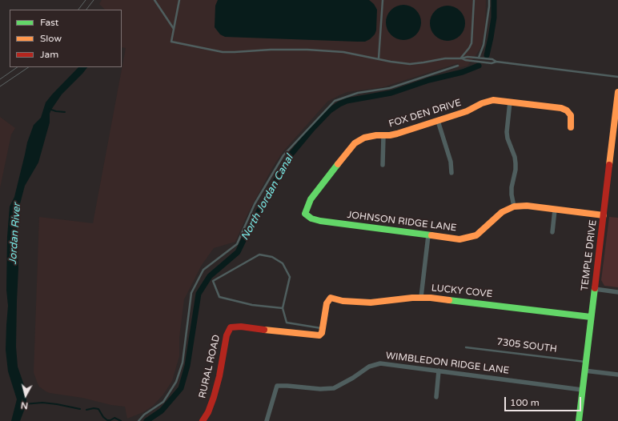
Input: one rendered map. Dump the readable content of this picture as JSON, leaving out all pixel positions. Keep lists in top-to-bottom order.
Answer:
{
  "streets": {
    "street": [
      "FOX DEN DRIVE",
      "JOHNSON RIDGE LANE",
      "TEMPLE DRIVE",
      "LUCKY COVE",
      "WIMBLEDON RIDGE LANE",
      "RURAL ROAD"
    ],
    "lane": ["7305 SOUTH"]
  },
  "crossings": [
    ["FOX DEN DRIVE", "JOHNSON RIDGE LANE"],
    ["JOHNSON RIDGE LANE", "TEMPLE DRIVE"],
    ["TEMPLE DRIVE", "LUCKY COVE"],
    ["TEMPLE DRIVE", "7305 SOUTH"],
    ["TEMPLE DRIVE", "WIMBLEDON RIDGE LANE"],
    ["LUCKY COVE", "RURAL ROAD"]
  ],
  "water": ["North Jordan Canal", "Jordan River"],
  "legend": ["Fast", "Slow", "Jam"],
  "scale_bar": "100 m",
  "north": "bottom"
}
